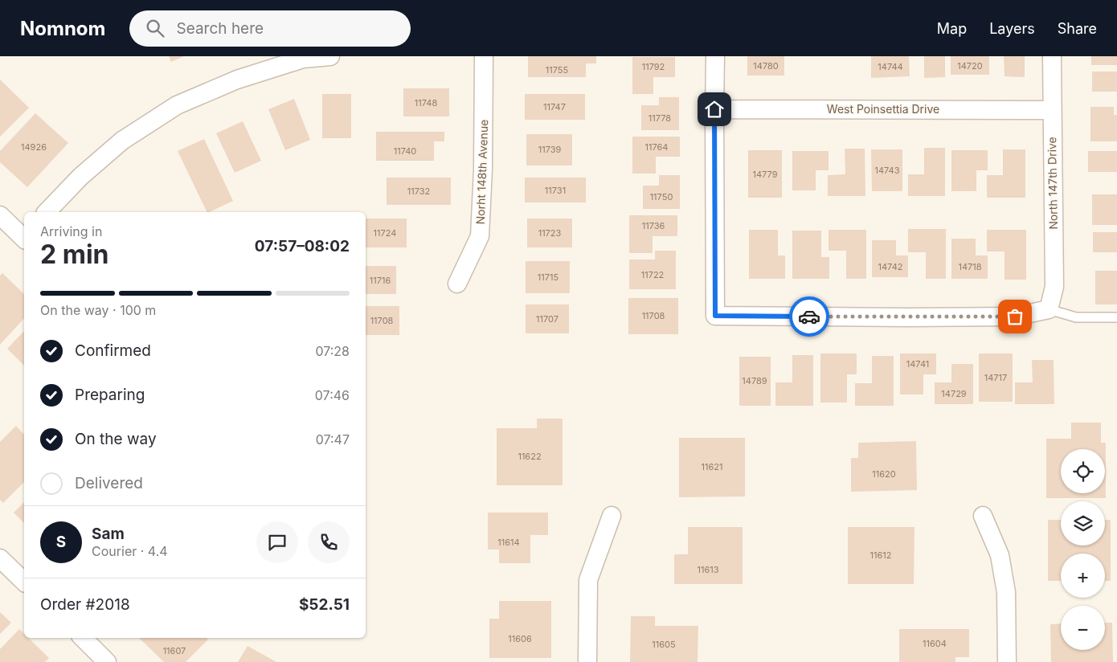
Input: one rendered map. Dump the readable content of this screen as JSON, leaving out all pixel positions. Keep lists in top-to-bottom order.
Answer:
{
  "streets": {
    "street": ["West Poinsettia Drive", "Norht 148th Avenue", "North 147th Drive"]
  },
  "crossings": [
    ["West Poinsettia Drive", "North 147th Drive"]
  ],
  "house_numbers": [
    "14780",
    "14720",
    "11792",
    "14744",
    "11755",
    "11748",
    "11747",
    "11778",
    "14926",
    "11764",
    "11739",
    "11740",
    "14743",
    "14779",
    "11731",
    "11732",
    "11750",
    "11736",
    "11724",
    "11723",
    "14742",
    "14718",
    "11722",
    "11715",
    "11716",
    "11708",
    "11707",
    "11708",
    "14741",
    "14717",
    "14789",
    "14729",
    "11622",
    "11621",
    "11620",
    "11614",
    "11612",
    "11613",
    "11606",
    "11604",
    "11605",
    "11607"
  ],
  "page": {
    "header": "Nomnom",
    "search": "Search here",
    "nav": ["Map", "Layers", "Share"],
    "heading": ["2 min", "Arriving in", "07:57–08:02"],
    "panel": [
      "Sam",
      "Courier · 4.4",
      "Order #2018",
      "$52.51"
    ],
    "bar": "On the way · 100 m",
    "list": [
      ["Confirmed", "07:28"],
      ["Preparing", "07:46"],
      ["On the way", "07:47"],
      "Delivered"
    ],
    "map_buttons": ["+", "−"],
    "round": "S"
  }
}
